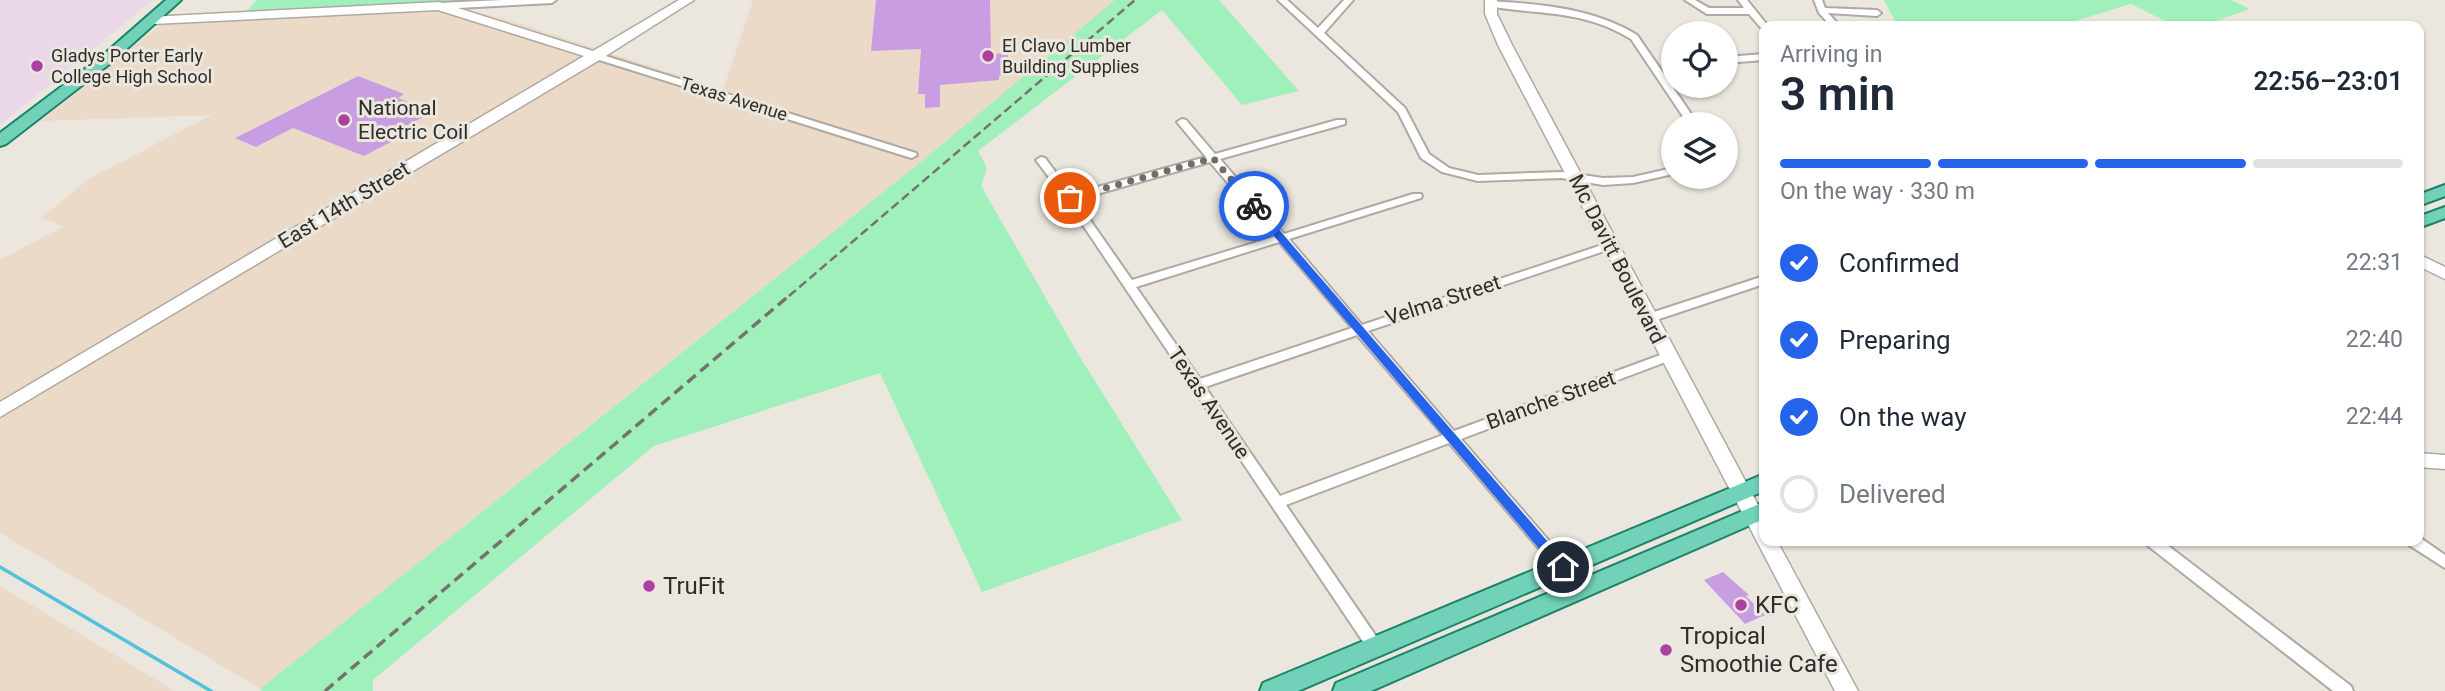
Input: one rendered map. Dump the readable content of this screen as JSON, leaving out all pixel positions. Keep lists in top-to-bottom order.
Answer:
{
  "streets": {
    "street": [
      "Texas Avenue",
      "East 14th Street",
      "Mc Davitt Boulevard",
      "Velma Street",
      "Blanche Street"
    ]
  },
  "crossings": [
    ["Texas Avenue", "East 14th Street"],
    ["Texas Avenue", "Velma Street"],
    ["Texas Avenue", "Blanche Street"],
    ["Mc Davitt Boulevard", "Velma Street"],
    ["Mc Davitt Boulevard", "Blanche Street"]
  ],
  "places": [
    "El Clavo Lumber Building Supplies",
    "Gladys Porter Early College High School",
    "National Electric Coil",
    "TruFit",
    "KFC",
    "Tropical Smoothie Cafe"
  ],
  "page": {
    "heading": ["3 min", "Arriving in", "22:56–23:01"],
    "bar": "On the way · 330 m",
    "list": [
      ["Confirmed", "22:31"],
      ["Preparing", "22:40"],
      ["On the way", "22:44"],
      "Delivered"
    ]
  }
}
